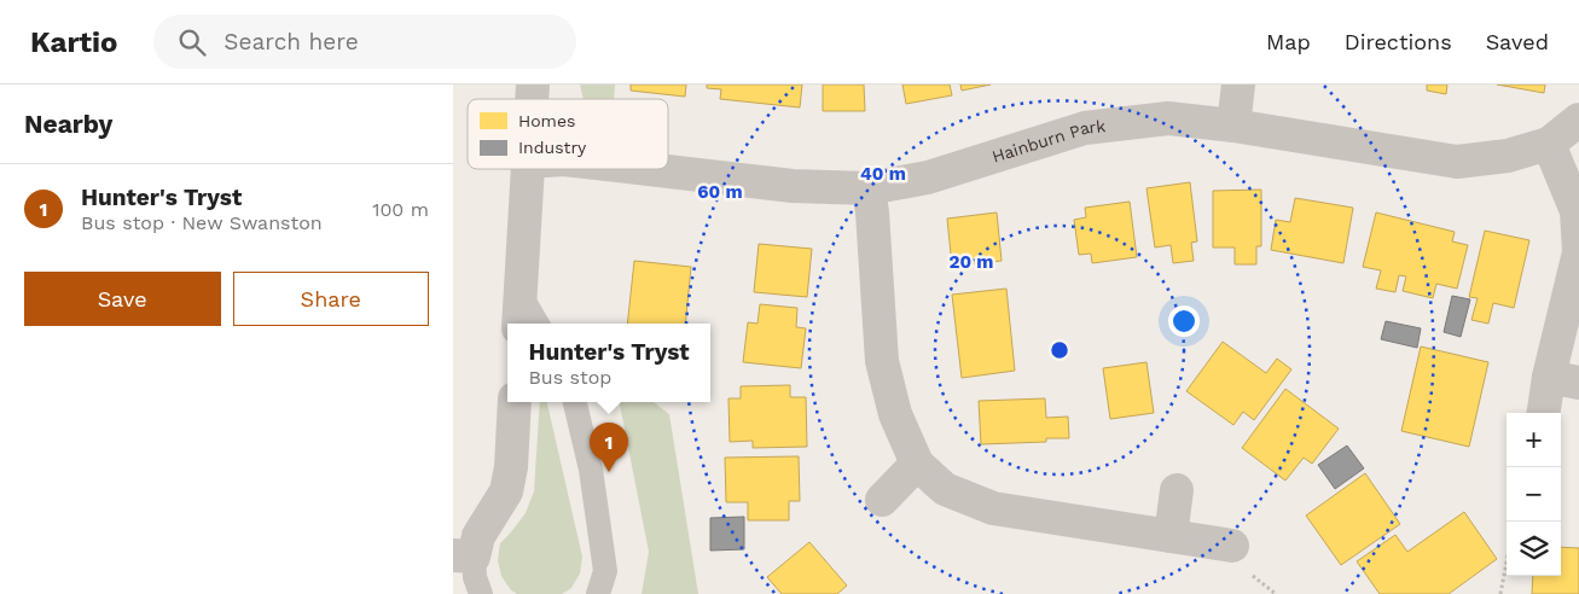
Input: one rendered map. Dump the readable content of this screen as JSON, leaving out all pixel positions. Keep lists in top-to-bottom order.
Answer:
{
  "streets": {
    "street": ["Hainburn Park"]
  },
  "legend": ["Homes", "Industry"],
  "page": {
    "header": "Kartio",
    "search": "Search here",
    "nav": ["Map", "Directions", "Saved"],
    "heading": "Nearby",
    "list": [
      {
        "mark": "1",
        "name": "Hunter's Tryst",
        "note": "Bus stop · New Swanston",
        "value": "100 m"
      }
    ],
    "buttons": ["Save", "Share"],
    "popup": ["Hunter's Tryst", "Bus stop"],
    "map_buttons": ["+", "−"],
    "pins": "1"
  },
  "rings": ["40 m", "60 m", "20 m"]
}
